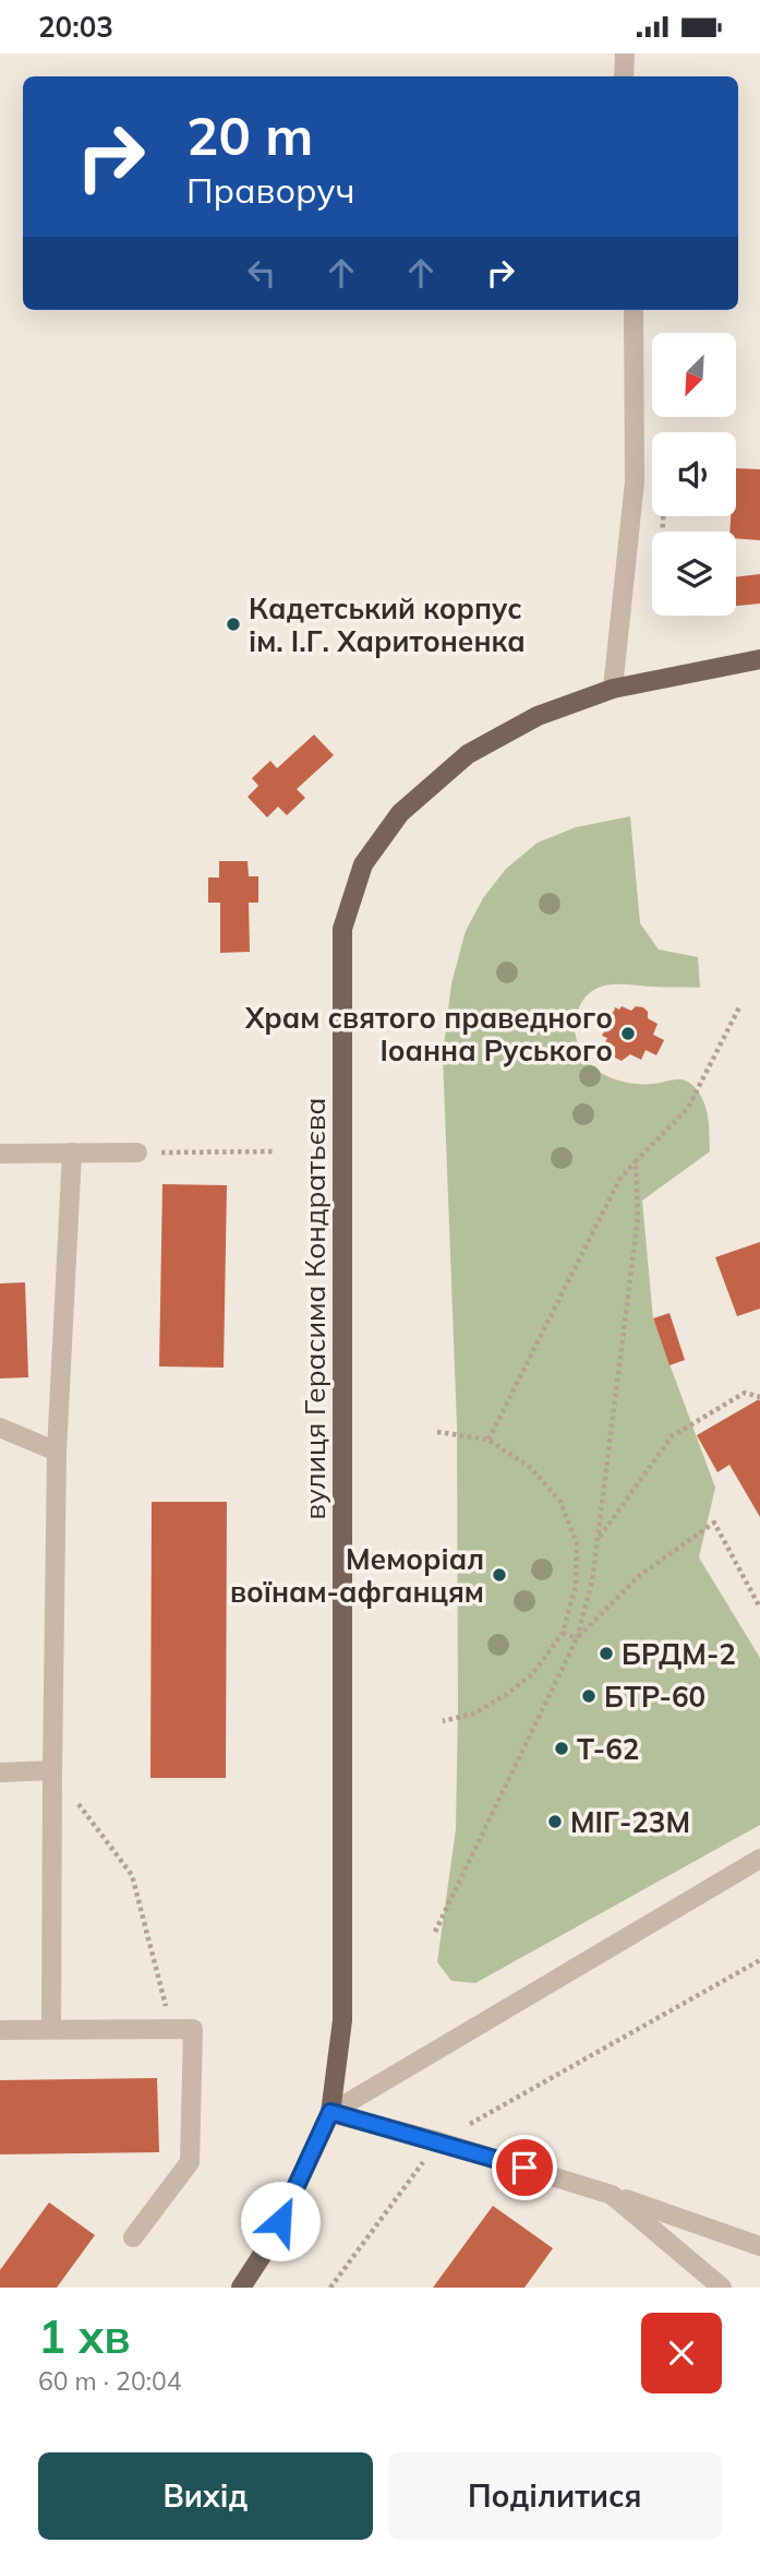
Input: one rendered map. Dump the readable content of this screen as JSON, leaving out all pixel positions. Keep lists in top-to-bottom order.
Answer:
{
  "streets": {
    "main road": ["вулиця Герасима Кондратьєва"]
  },
  "places": [
    "Кадетський корпус ім. І.Г. Харитоненка",
    "Храм святого праведного Іоанна Руського",
    "Меморіал воїнам-афганцям",
    "БРДМ-2",
    "БТР-60",
    "Т-62",
    "МІГ-23М"
  ],
  "north": "bottom left",
  "page": {
    "status": "20:03",
    "turn": ["20 m", "Праворуч"],
    "heading": ["1 хв", "60 m · 20:04"],
    "buttons": ["Вихід", "Поділитися"]
  }
}
